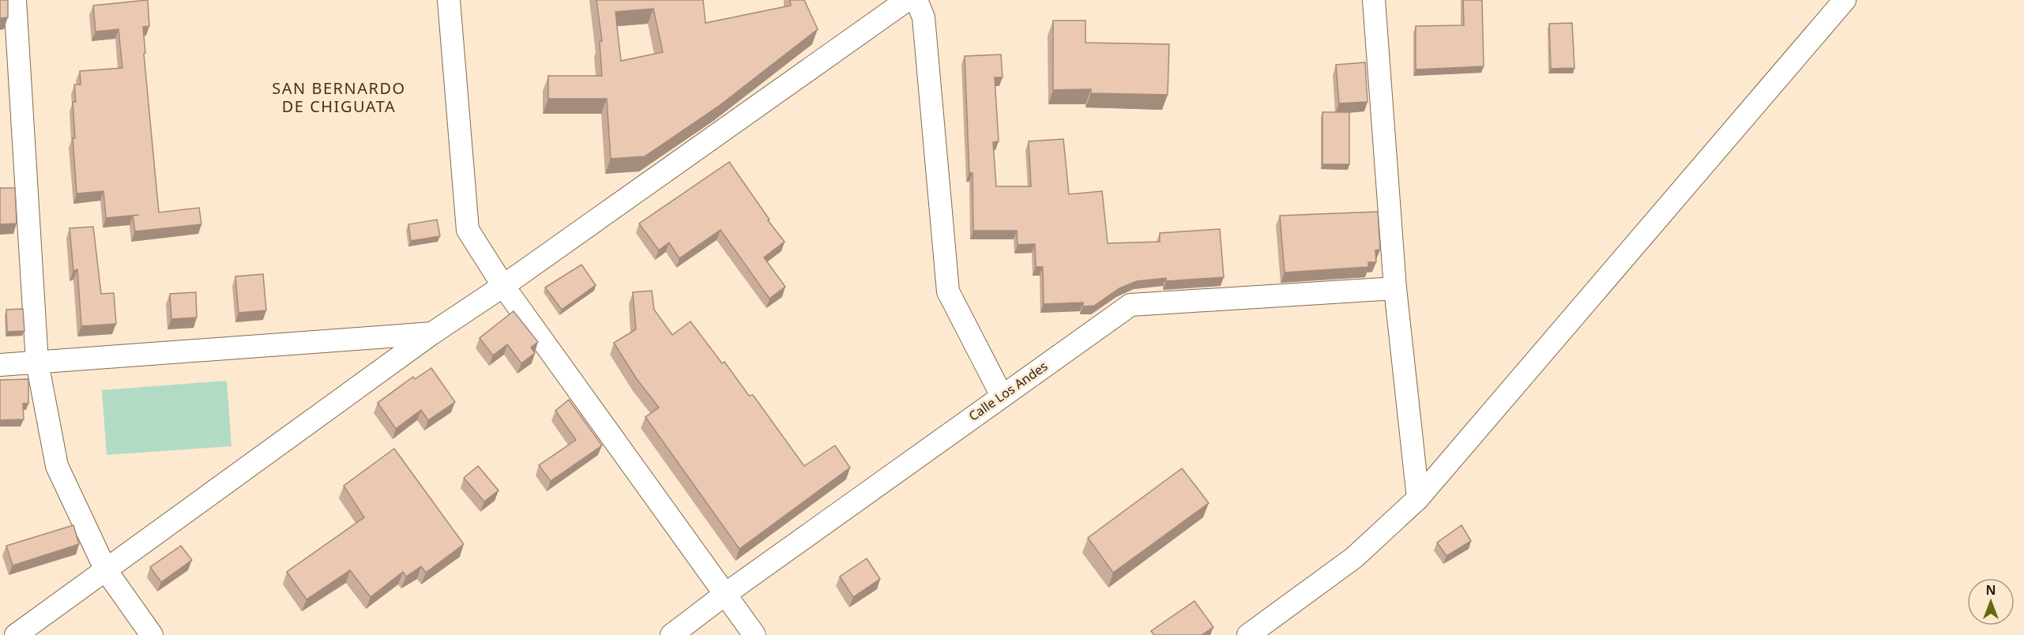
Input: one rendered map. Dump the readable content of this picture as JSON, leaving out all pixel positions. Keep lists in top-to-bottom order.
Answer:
{
  "streets": {
    "street": ["Calle Los Andes"]
  },
  "districts": ["SAN BERNARDO DE CHIGUATA"],
  "north": "top"
}
